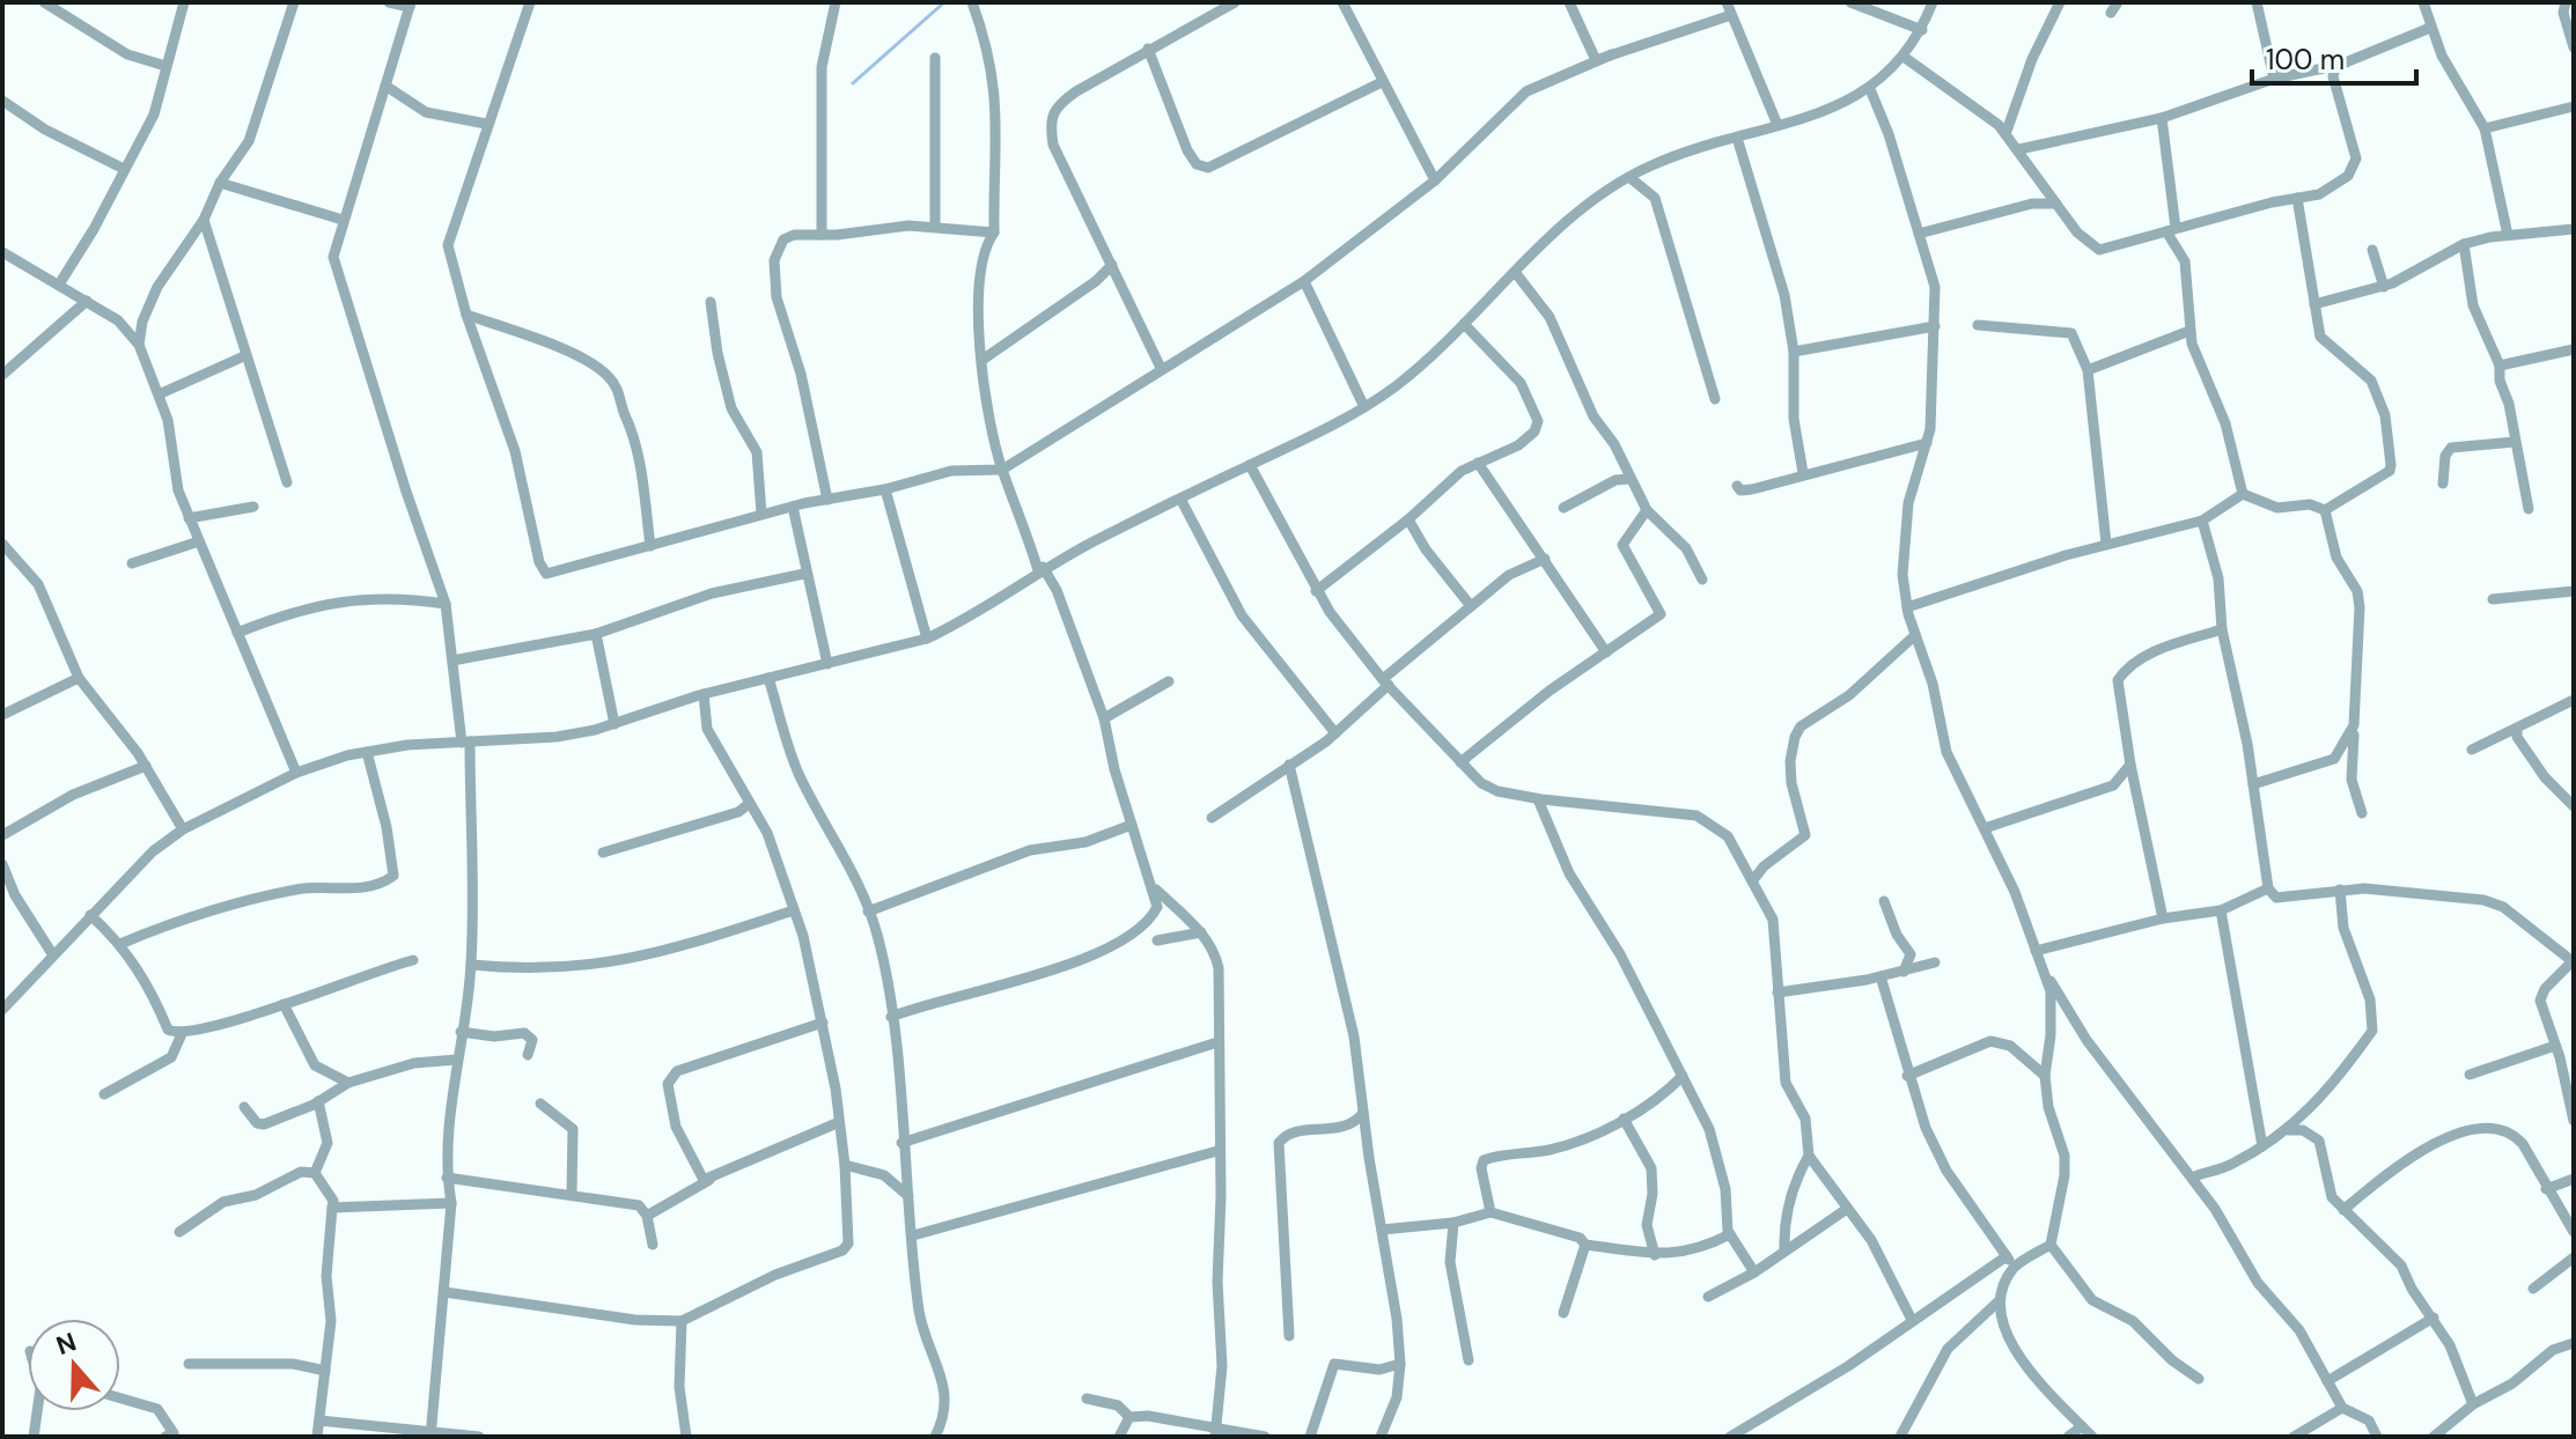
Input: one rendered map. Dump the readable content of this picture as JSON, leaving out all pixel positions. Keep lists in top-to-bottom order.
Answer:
{
  "scale_bar": "100 m",
  "north": "top"
}
